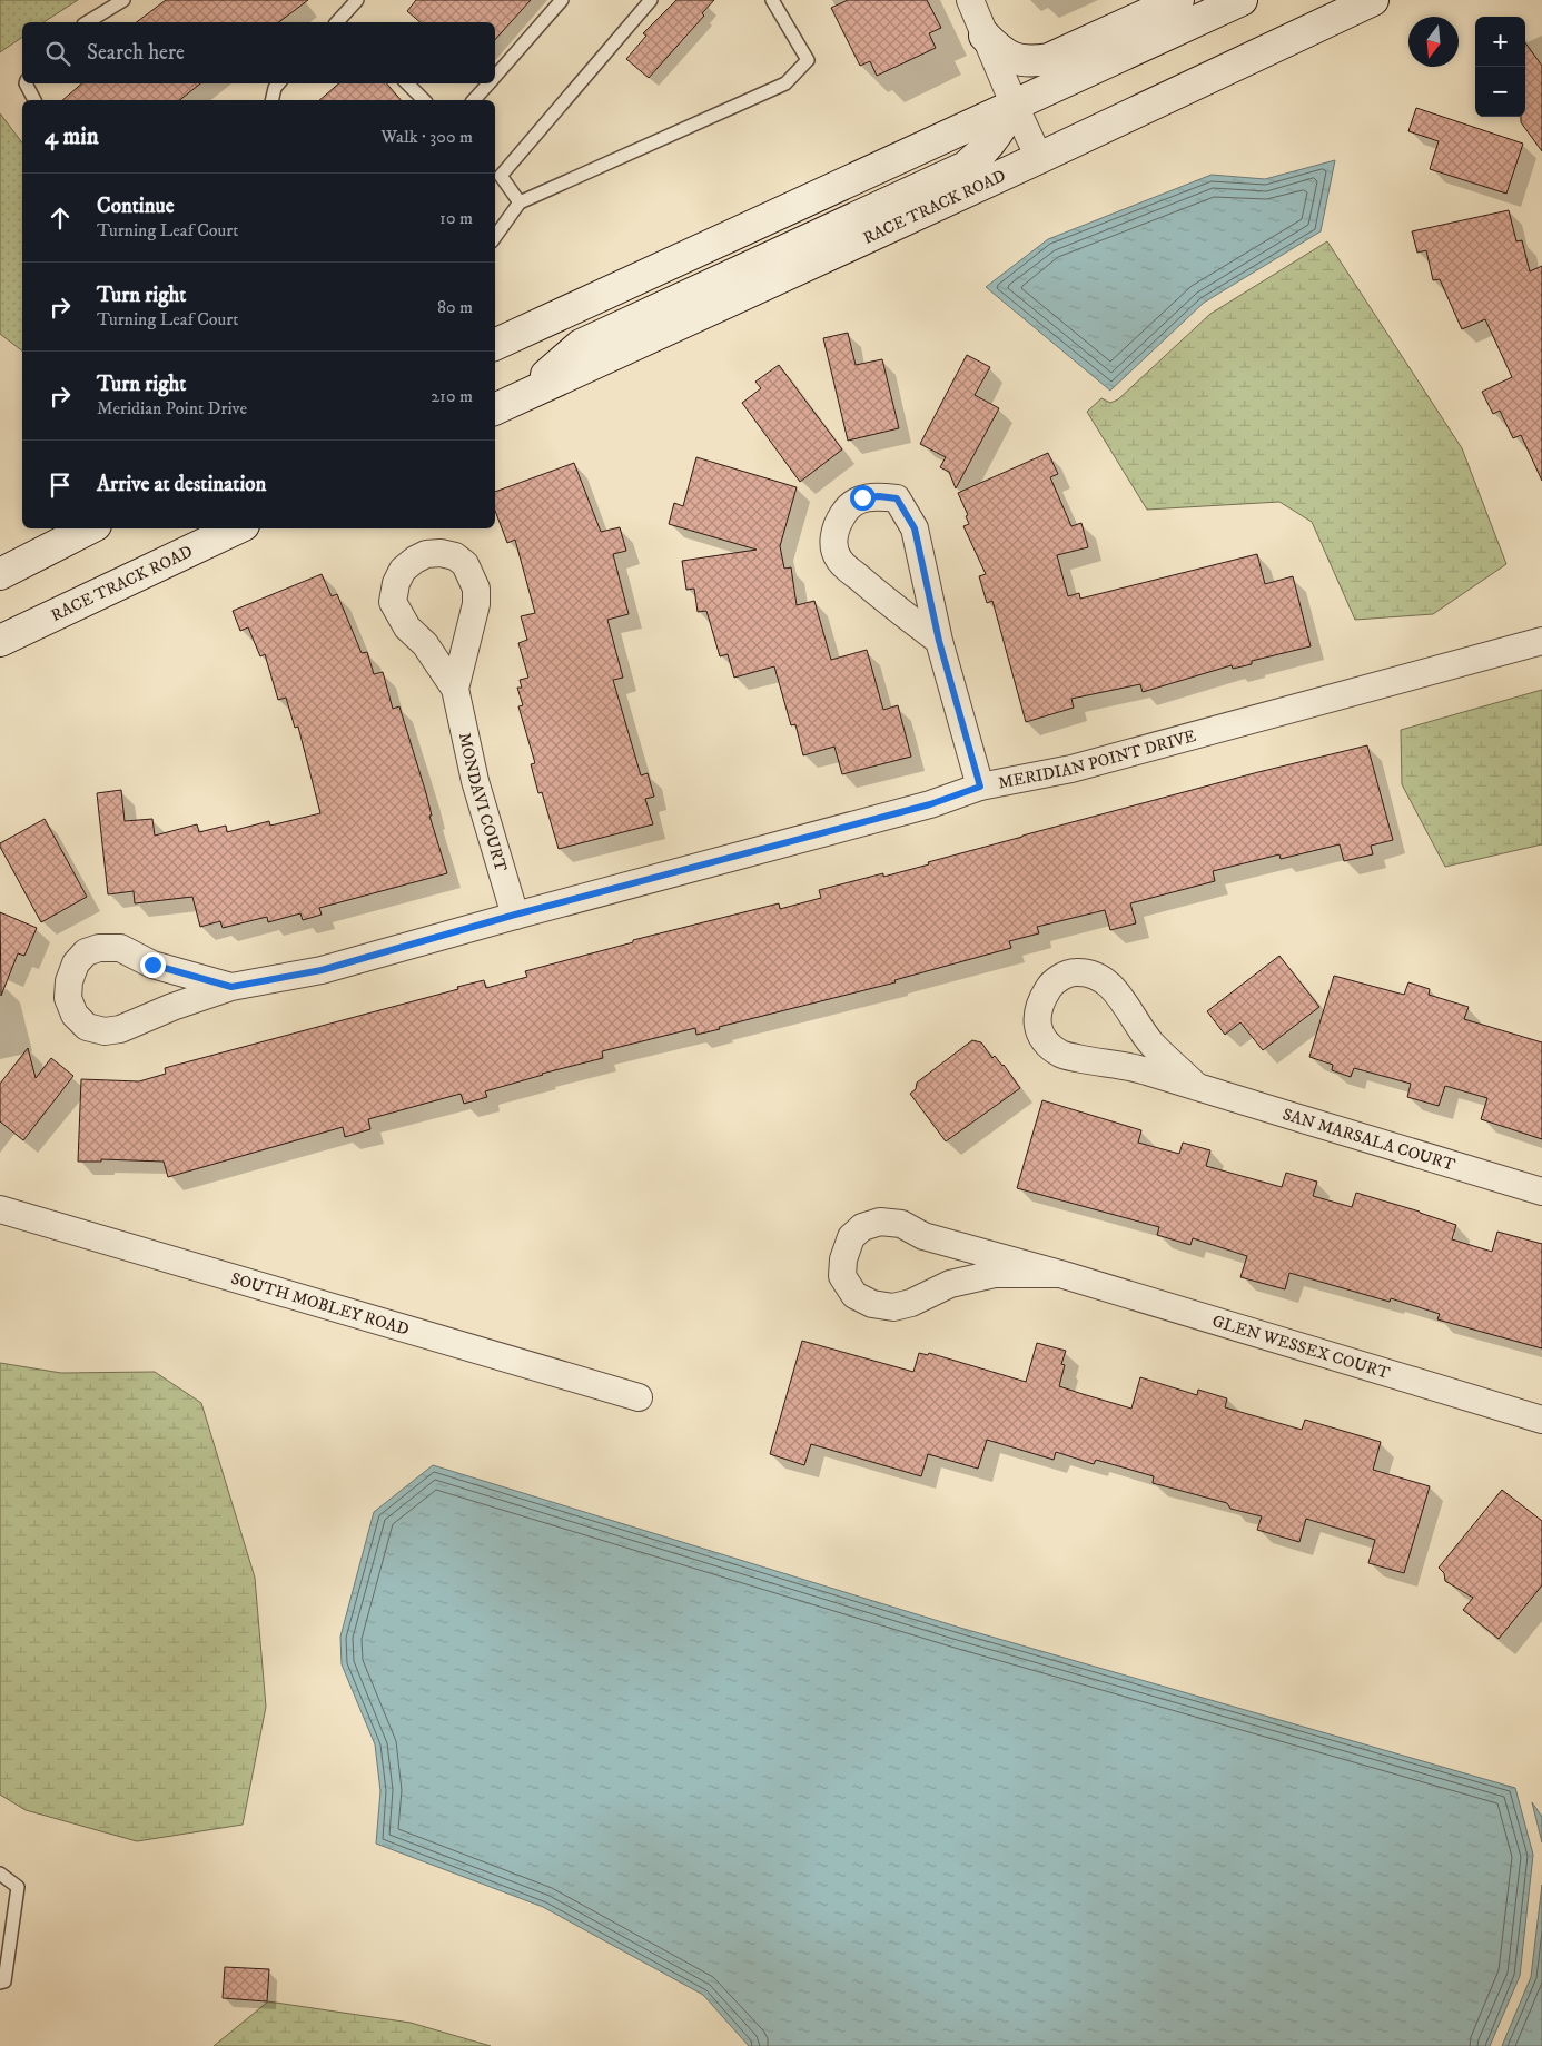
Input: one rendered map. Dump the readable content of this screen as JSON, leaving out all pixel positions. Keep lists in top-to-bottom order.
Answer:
{
  "streets": {
    "main road": ["RACE TRACK ROAD"],
    "street": [
      "MERIDIAN POINT DRIVE",
      "MONDAVI COURT",
      "SAN MARSALA COURT",
      "SOUTH MOBLEY ROAD",
      "GLEN WESSEX COURT"
    ]
  },
  "crossings": [
    ["MERIDIAN POINT DRIVE", "MONDAVI COURT"]
  ],
  "north": "bottom",
  "page": {
    "map_buttons": ["+", "−"],
    "search": "Search here",
    "heading": ["4 min", "Walk · 300 m"],
    "list": [
      ["Continue", "Turning Leaf Court", "10 m"],
      ["Turn right", "Turning Leaf Court", "80 m"],
      ["Turn right", "Meridian Point Drive", "210 m"],
      "Arrive at destination"
    ]
  }
}
